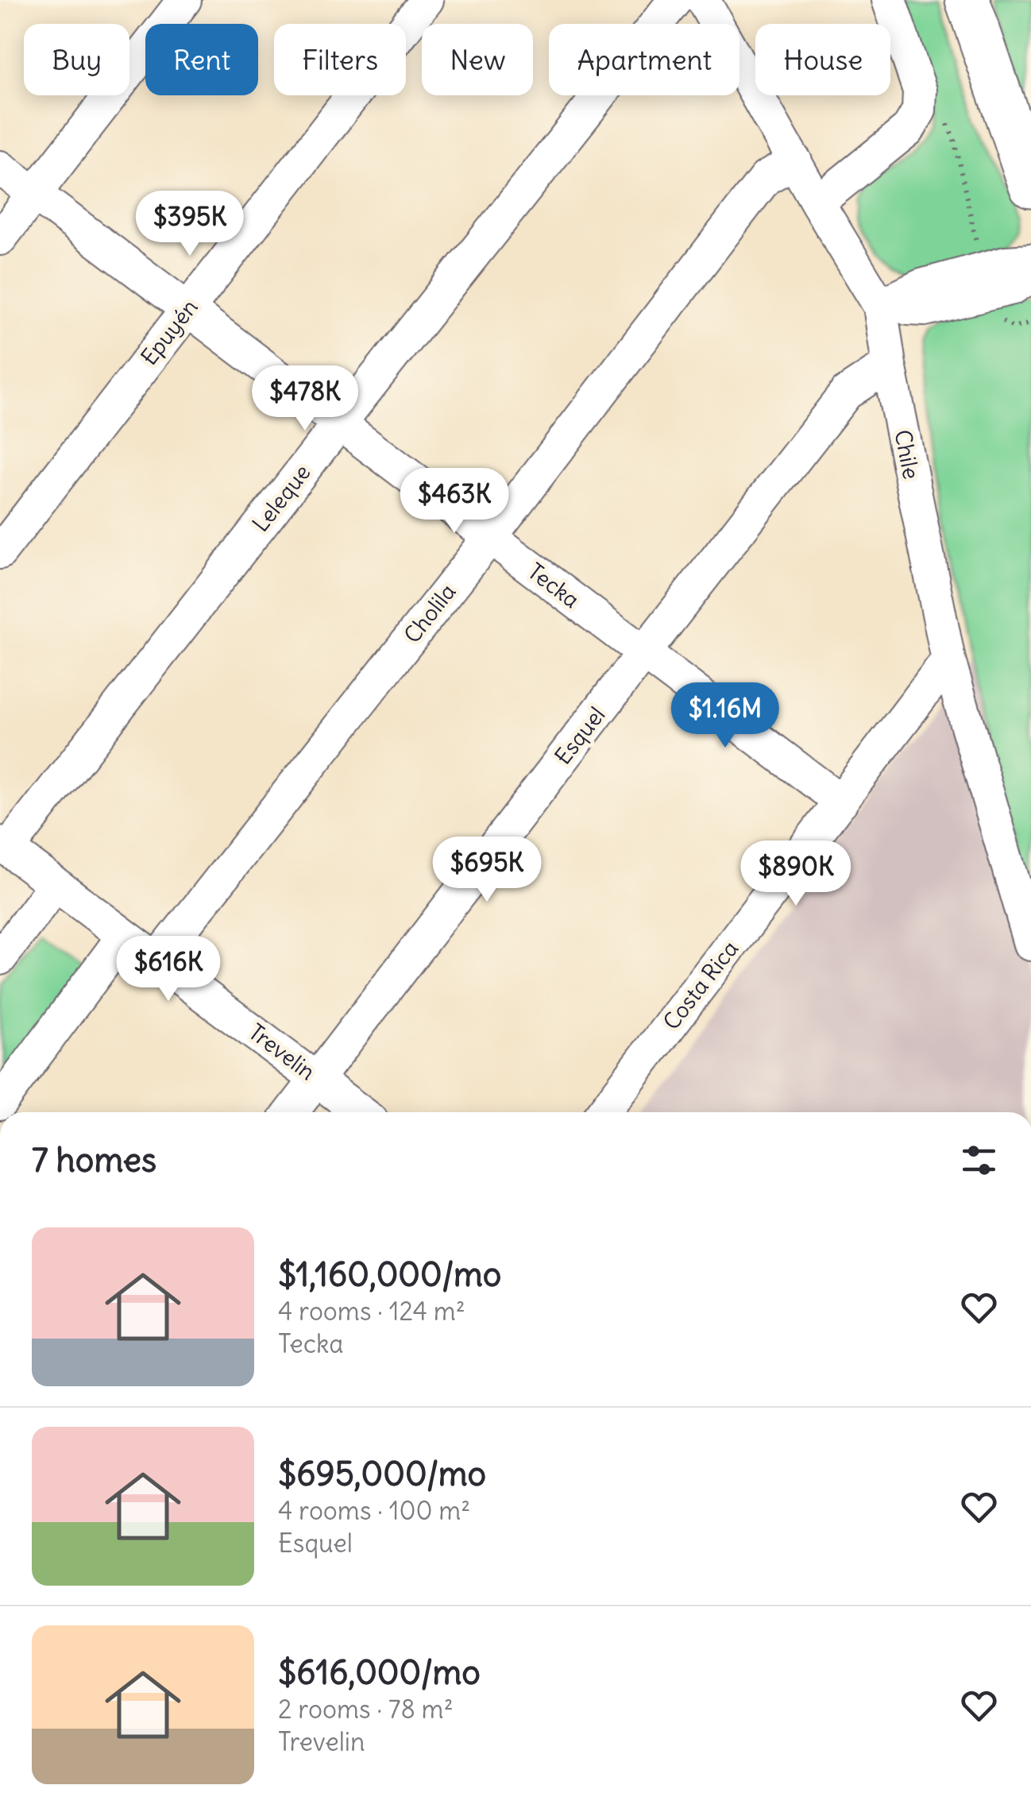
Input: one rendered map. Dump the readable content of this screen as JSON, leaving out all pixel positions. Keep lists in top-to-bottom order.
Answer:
{
  "streets": {
    "street": [
      "Epuyén",
      "Chile",
      "Leleque",
      "Tecka",
      "Cholila",
      "Esquel",
      "Costa Rica",
      "Trevelin"
    ]
  },
  "crossings": [
    ["Epuyén", "Tecka"],
    ["Chile", "Leleque"],
    ["Chile", "Cholila"],
    ["Chile", "Esquel"],
    ["Chile", "Costa Rica"],
    ["Leleque", "Tecka"],
    ["Leleque", "Trevelin"],
    ["Tecka", "Cholila"],
    ["Tecka", "Esquel"],
    ["Tecka", "Costa Rica"],
    ["Cholila", "Trevelin"],
    ["Esquel", "Trevelin"]
  ],
  "page": {
    "chip": [
      "Buy",
      "Rent",
      "Filters",
      "New",
      "Apartment",
      "House"
    ],
    "price": [
      "$395K",
      "$478K",
      "$463K",
      "$1.16M",
      "$695K",
      "$890K",
      "$616K"
    ],
    "heading": "7 homes",
    "list": [
      {
        "name": "$1,160,000/mo",
        "note": "4 rooms · 124 m² · Tecka"
      },
      {
        "name": "$695,000/mo",
        "note": "4 rooms · 100 m² · Esquel"
      },
      {
        "name": "$616,000/mo",
        "note": "2 rooms · 78 m² · Trevelin"
      }
    ]
  }
}
